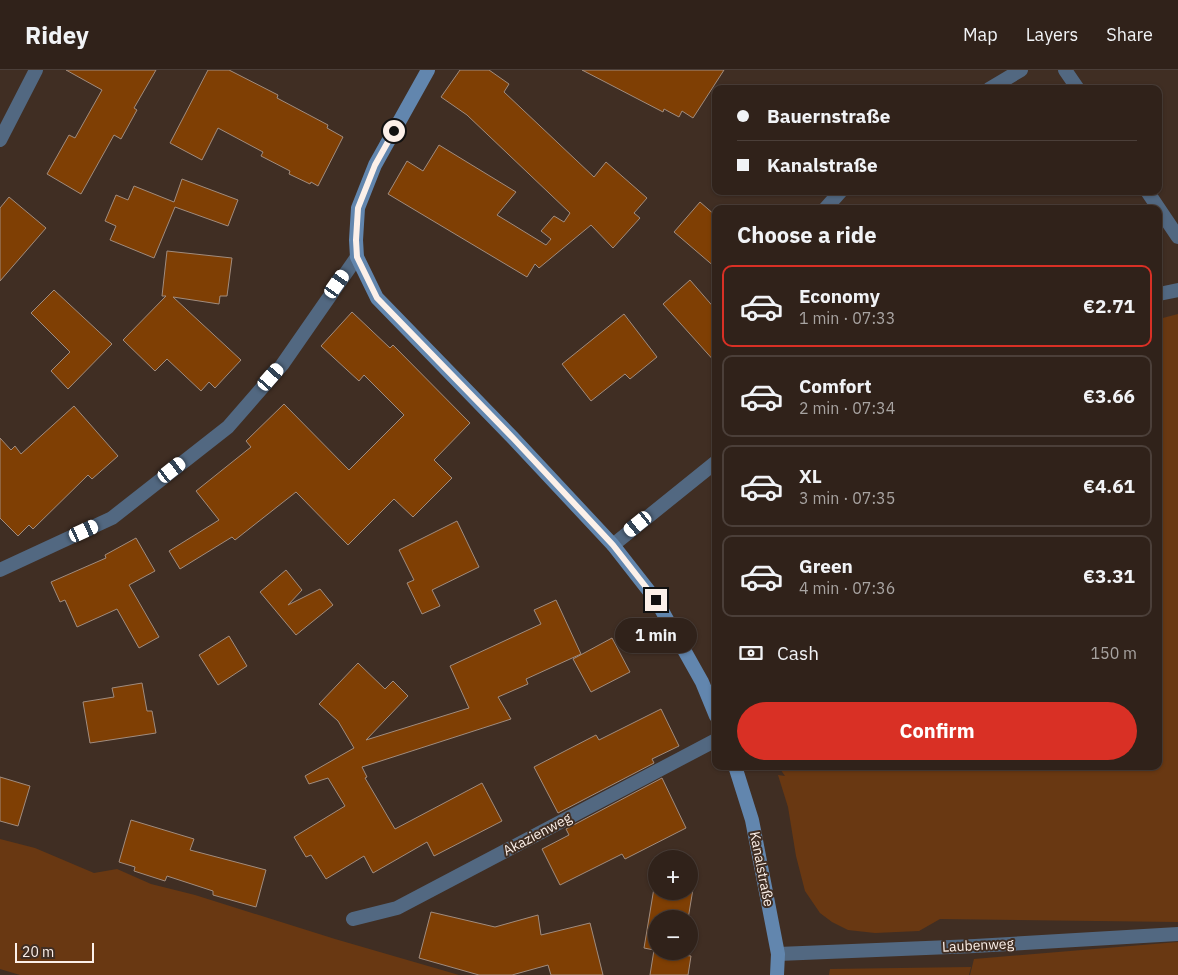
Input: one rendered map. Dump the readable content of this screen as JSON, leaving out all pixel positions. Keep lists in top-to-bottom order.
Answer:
{
  "streets": {
    "main road": ["Kanalstraße"],
    "street": ["Akazienweg", "Laubenweg"]
  },
  "crossings": [
    ["Kanalstraße", "Laubenweg"]
  ],
  "scale_bar": "20 m",
  "page": {
    "header": "Ridey",
    "nav": ["Map", "Layers", "Share"],
    "banner": ["Bauernstraße", "Kanalstraße"],
    "heading": "Choose a ride",
    "list": [
      {
        "name": "Economy",
        "note": "1 min · 07:33",
        "value": "€2.71"
      },
      {
        "name": "Comfort",
        "note": "2 min · 07:34",
        "value": "€3.66"
      },
      {
        "name": "XL",
        "note": "3 min · 07:35",
        "value": "€4.61"
      },
      {
        "name": "Green",
        "note": "4 min · 07:36",
        "value": "€3.31"
      }
    ],
    "bubble": "1 min",
    "pay": ["Cash", "150 m"],
    "buttons": "Confirm",
    "map_buttons": ["+", "−"],
    "scale": "20 m"
  }
}
